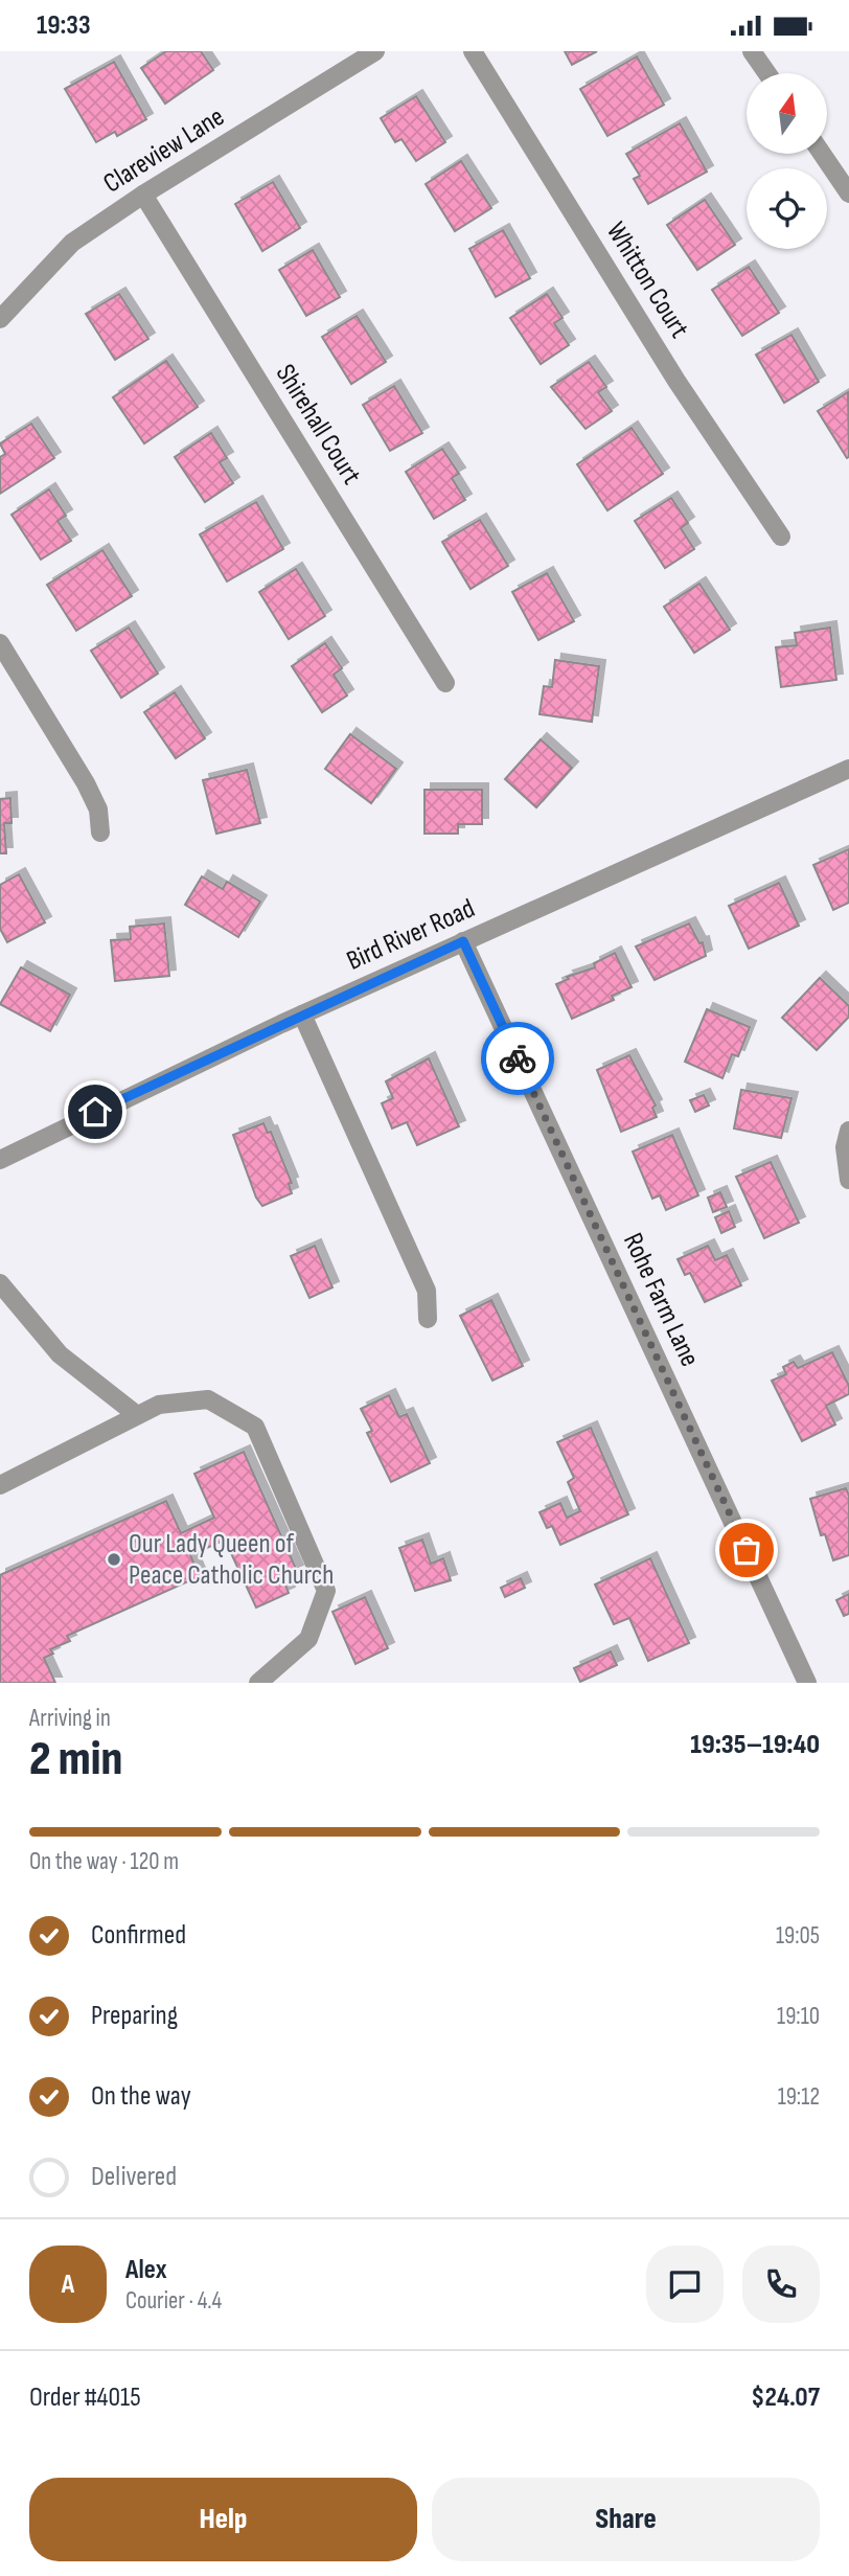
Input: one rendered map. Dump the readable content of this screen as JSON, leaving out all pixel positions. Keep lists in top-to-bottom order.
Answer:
{
  "streets": {
    "street": [
      "Clareview Lane",
      "Whitton Court",
      "Shirehall Court",
      "Bird River Road",
      "Rohe Farm Lane"
    ]
  },
  "crossings": [
    ["Clareview Lane", "Shirehall Court"],
    ["Bird River Road", "Rohe Farm Lane"]
  ],
  "places": ["Our Lady Queen of Peace Catholic Church"],
  "north": "top",
  "page": {
    "status": "19:33",
    "heading": ["2 min", "Arriving in", "19:35–19:40"],
    "panel": [
      "Alex",
      "Courier · 4.4",
      "Order #4015",
      "$24.07"
    ],
    "bar": "On the way · 120 m",
    "list": [
      ["Confirmed", "19:05"],
      ["Preparing", "19:10"],
      ["On the way", "19:12"],
      "Delivered"
    ],
    "round": "A",
    "buttons": ["Help", "Share"]
  }
}
